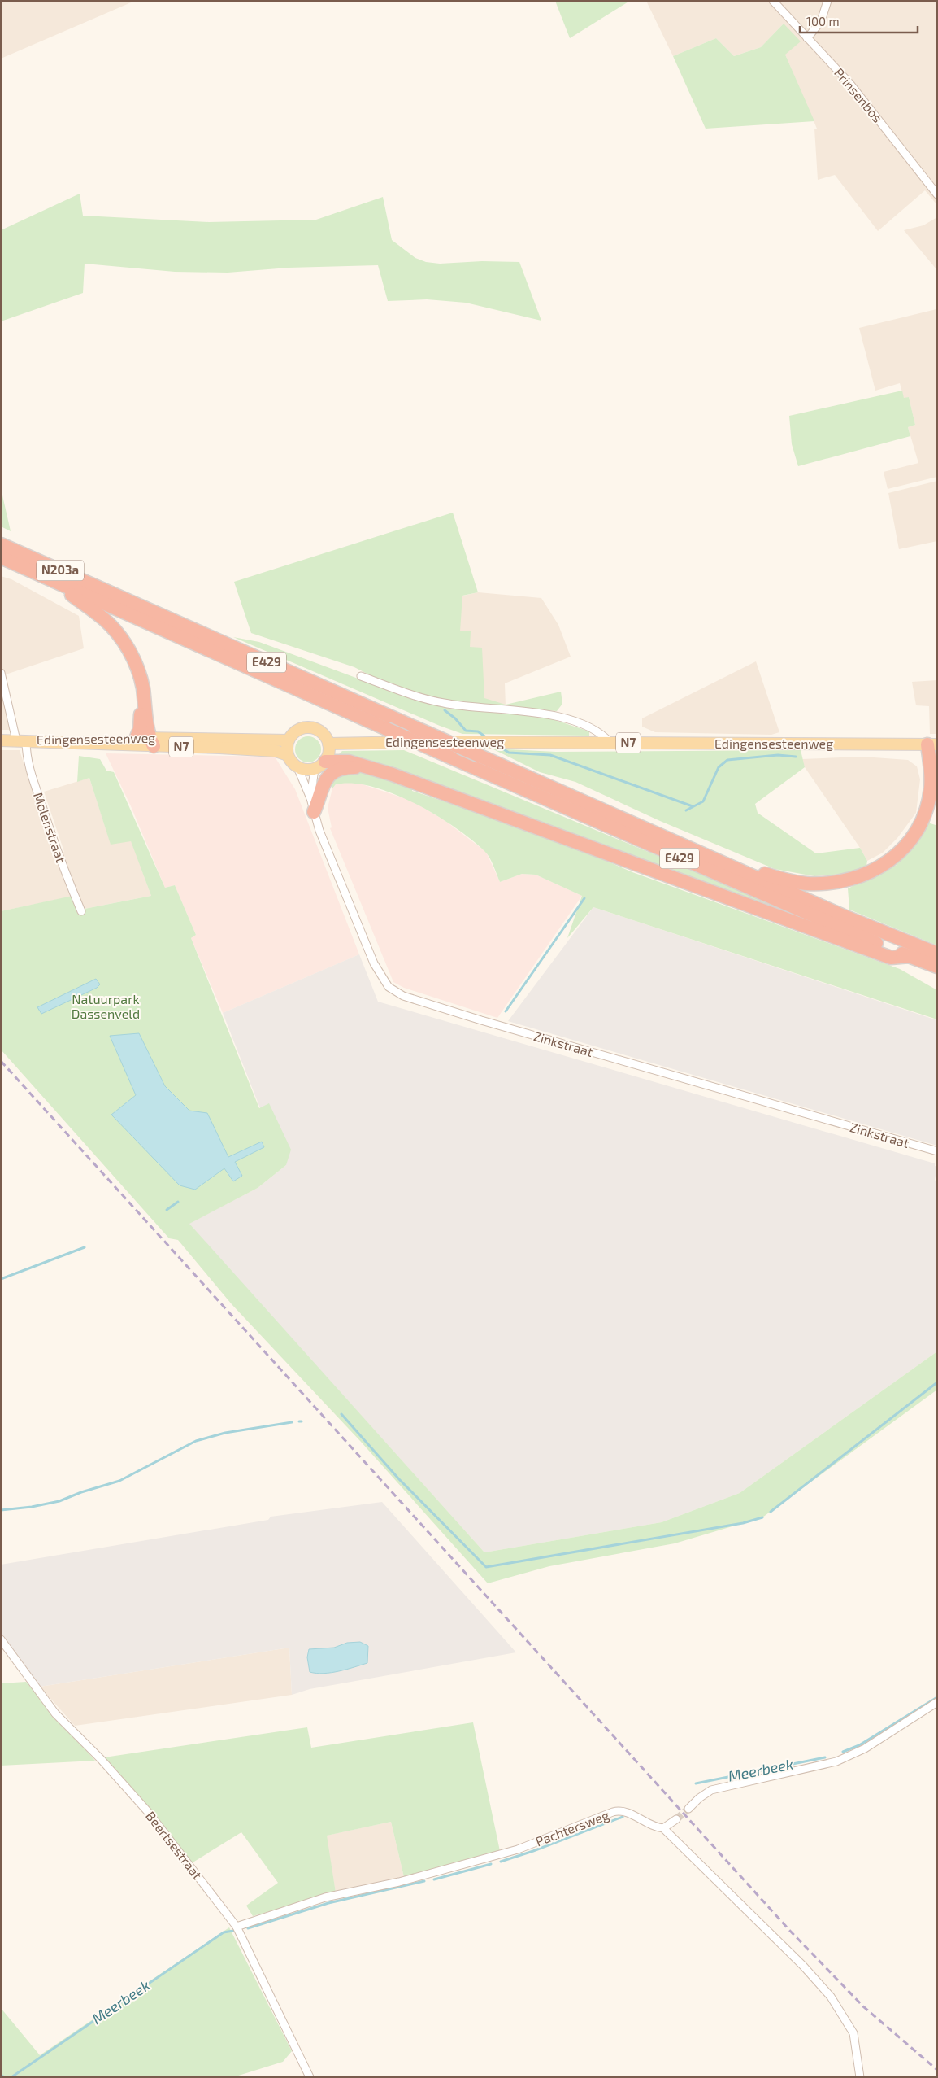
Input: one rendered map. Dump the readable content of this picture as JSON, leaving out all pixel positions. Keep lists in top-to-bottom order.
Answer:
{
  "streets": {
    "highway": ["N203a", "E429"],
    "main road": ["Edingensesteenweg", "N7"],
    "street": [
      "Prinsenbos",
      "Molenstraat",
      "Zinkstraat",
      "Pachtersweg",
      "Beertsestraat"
    ]
  },
  "crossings": [
    ["N203a", "E429"],
    ["Edingensesteenweg", "Molenstraat"],
    ["Edingensesteenweg", "Zinkstraat"],
    ["Pachtersweg", "Beertsestraat"]
  ],
  "water": ["Meerbeek"],
  "parks": ["Natuurpark Dassenveld"],
  "scale_bar": "100 m"
}
